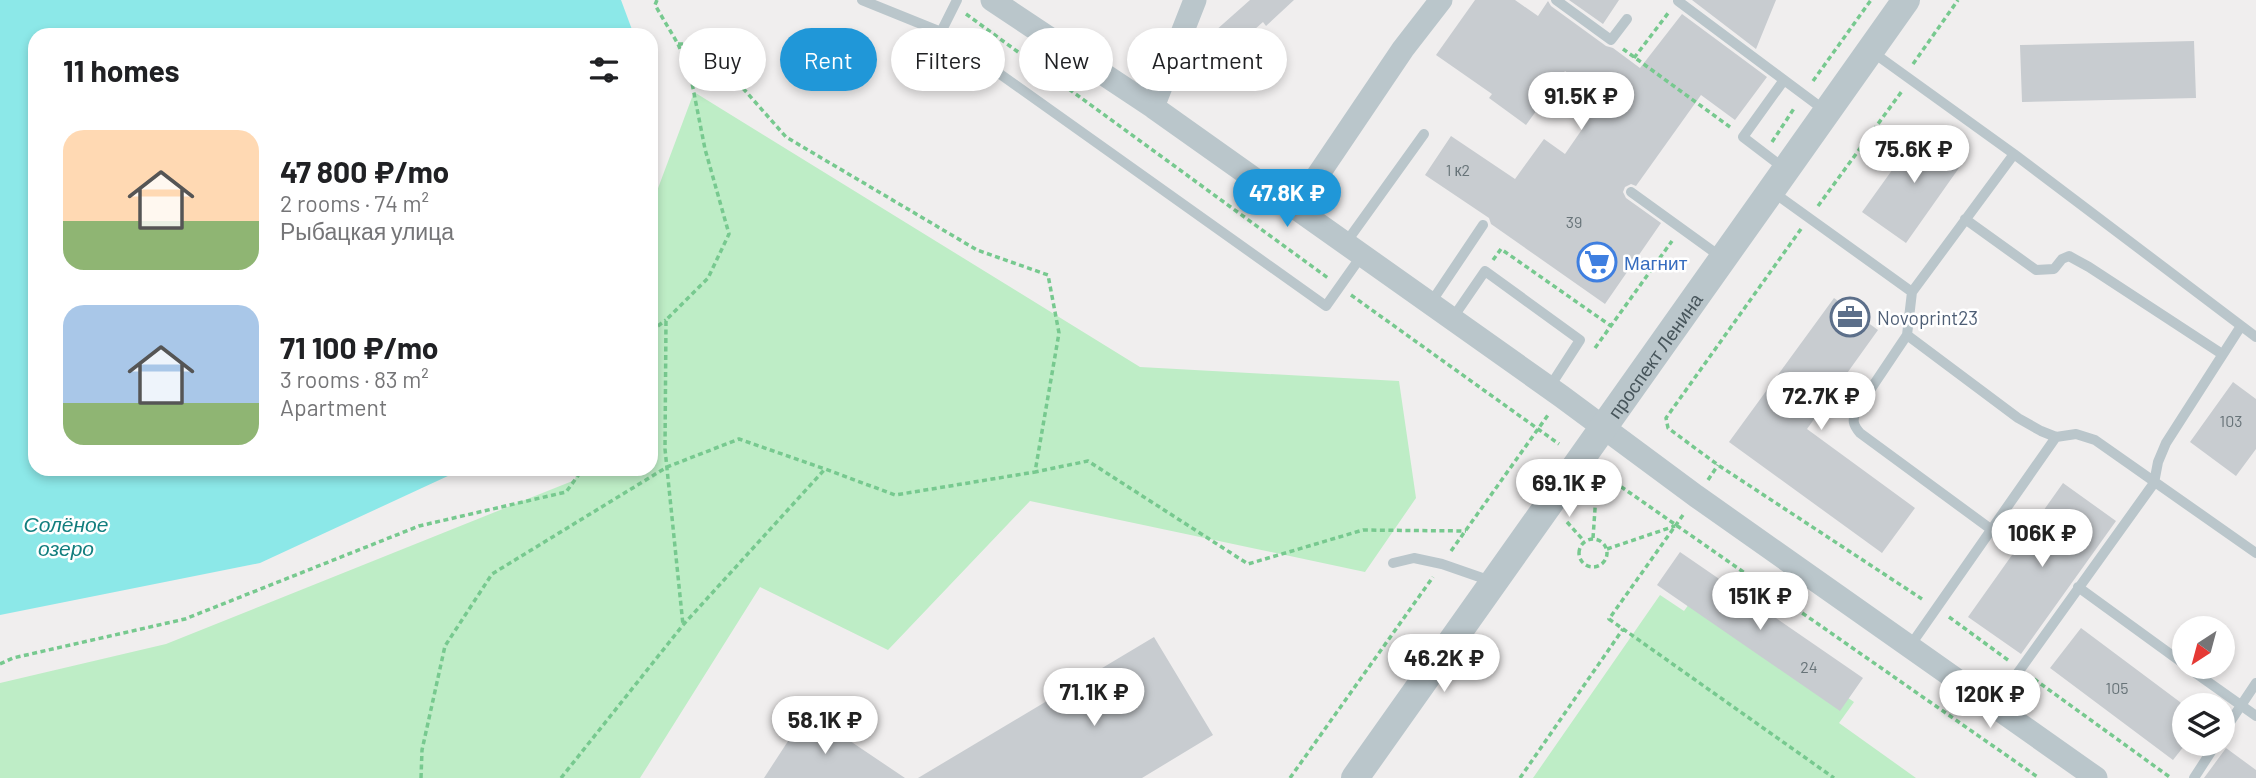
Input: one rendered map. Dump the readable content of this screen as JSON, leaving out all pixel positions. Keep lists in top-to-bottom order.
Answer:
{
  "streets": {
    "street": ["проспект Ленина"]
  },
  "water": ["Солёное озеро"],
  "places": {
    "supermarket": ["Магнит"],
    "office": ["Novoprint23"]
  },
  "house_numbers": [
    "1 к2",
    "39",
    "103",
    "24",
    "105"
  ],
  "north": "bottom left",
  "page": {
    "chip": [
      "Buy",
      "Rent",
      "Filters",
      "New",
      "Apartment"
    ],
    "heading": "11 homes",
    "price": [
      "91.5K ₽",
      "75.6K ₽",
      "47.8K ₽",
      "72.7K ₽",
      "69.1K ₽",
      "106K ₽",
      "151K ₽",
      "46.2K ₽",
      "71.1K ₽",
      "120K ₽",
      "58.1K ₽"
    ],
    "list": [
      {
        "name": "47 800 ₽/mo",
        "note": "2 rooms · 74 m² · Рыбацкая улица"
      },
      {
        "name": "71 100 ₽/mo",
        "note": "3 rooms · 83 m² · Apartment"
      }
    ]
  }
}
